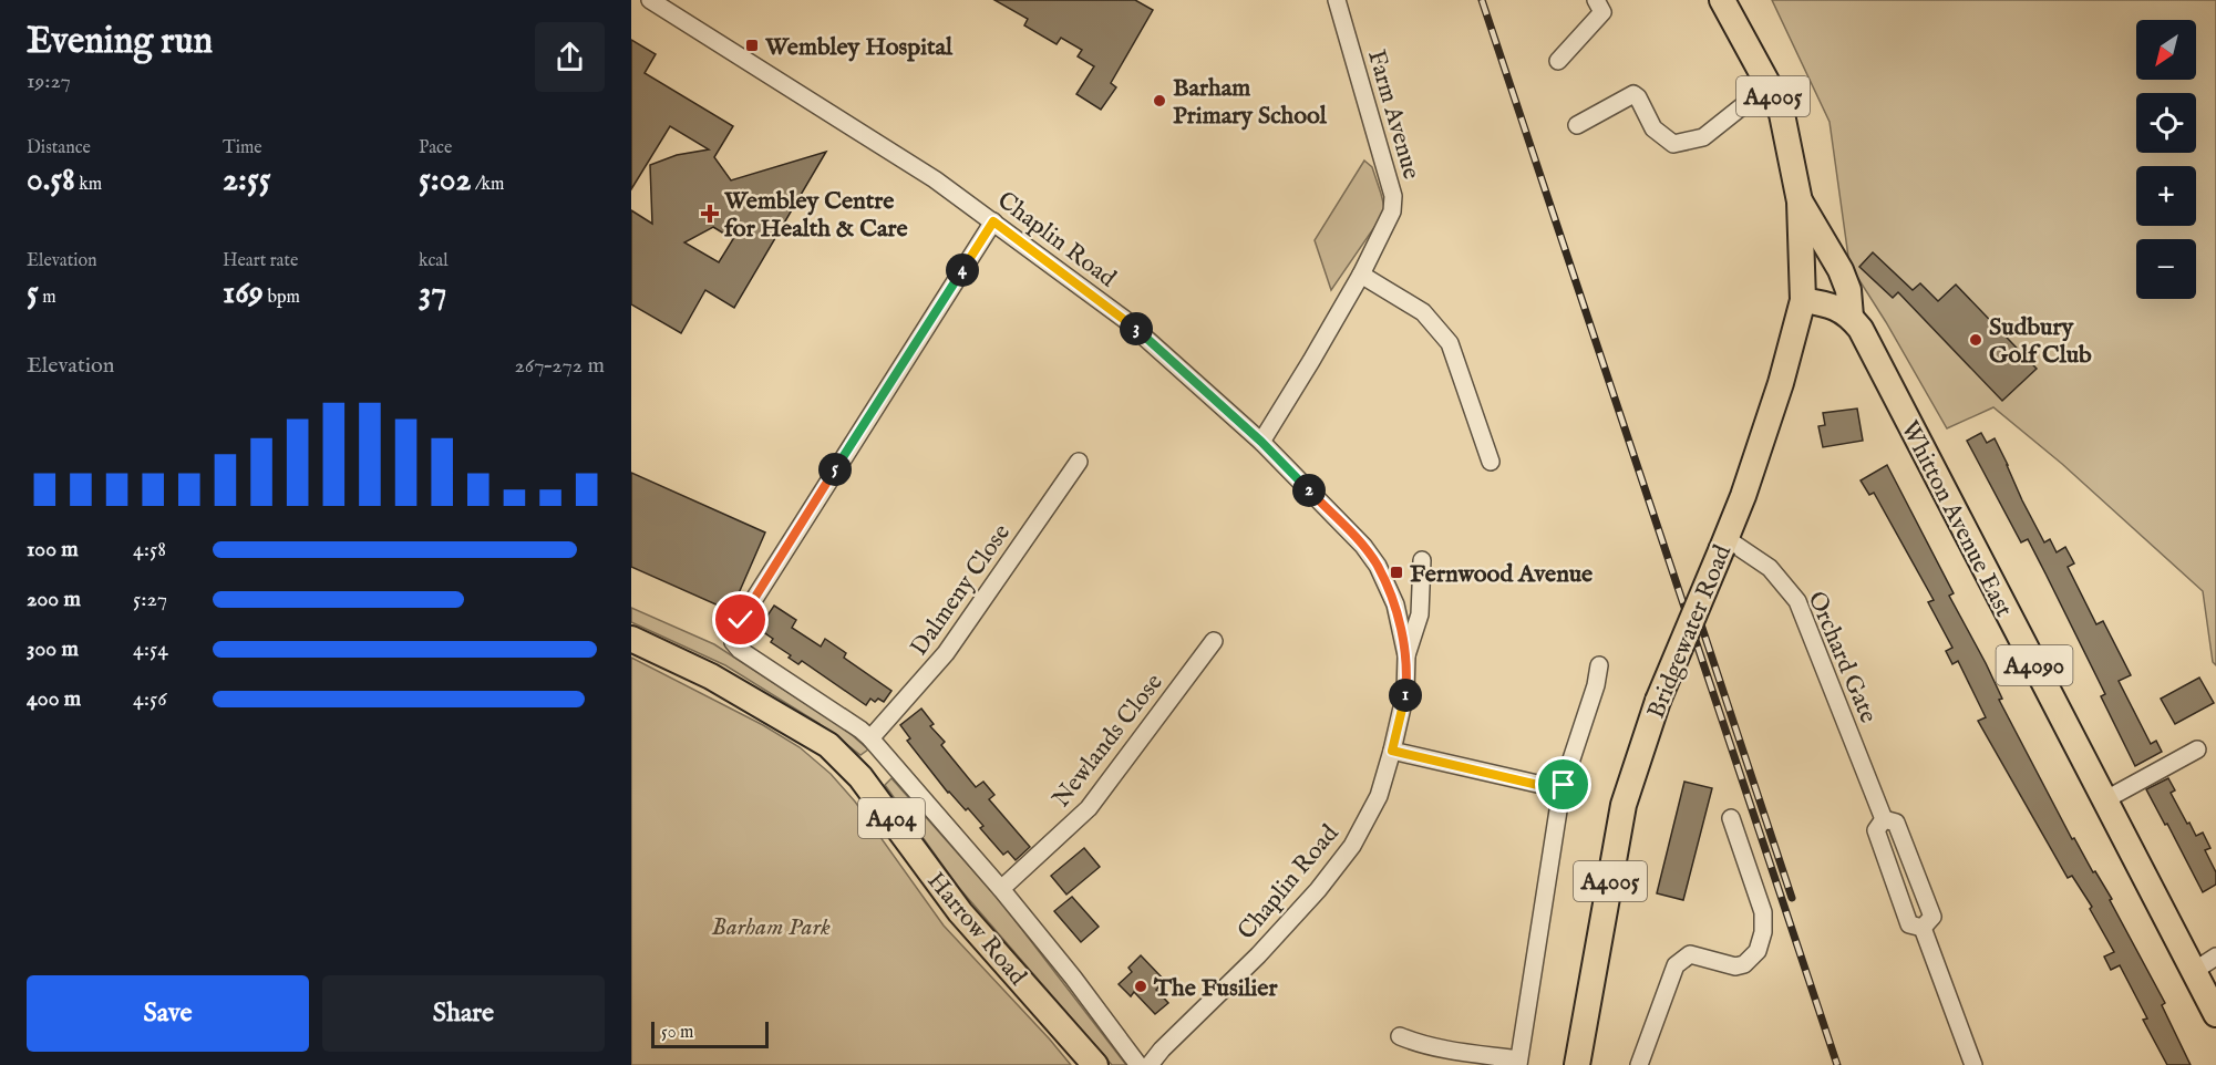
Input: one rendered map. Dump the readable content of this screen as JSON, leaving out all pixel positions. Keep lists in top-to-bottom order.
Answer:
{
  "streets": {
    "main road": [
      "A4005",
      "Whitton Avenue East",
      "Bridgewater Road",
      "A4090",
      "A404",
      "Harrow Road"
    ],
    "street": [
      "Farm Avenue",
      "Chaplin Road",
      "Dalmeny Close",
      "Orchard Gate",
      "Newlands Close"
    ]
  },
  "crossings": [
    ["Farm Avenue", "Chaplin Road"],
    ["Chaplin Road", "Harrow Road"],
    ["Whitton Avenue East", "Bridgewater Road"],
    ["Dalmeny Close", "Harrow Road"],
    ["Bridgewater Road", "Orchard Gate"],
    ["Newlands Close", "Harrow Road"]
  ],
  "parks": ["Barham Park"],
  "places": {
    "transit": ["Wembley Hospital", "Fernwood Avenue"],
    "other": ["Barham Primary School", "Sudbury Golf Club", "The Fusilier"],
    "health": ["Wembley Centre for Health & Care"]
  },
  "scale_bar": "50 m",
  "north": "bottom left",
  "page": {
    "heading": ["Evening run", "19:27"],
    "map_buttons": ["+", "−"],
    "stats": [
      ["Distance", "0.58 km"],
      ["Time", "2:55"],
      ["Pace", "5:02 /km"],
      ["Elevation", "5 m"],
      ["Heart rate", "169 bpm"],
      ["kcal", "37"]
    ],
    "pins": [
      "4",
      "3",
      "5",
      "2",
      "1"
    ],
    "chart": ["Elevation", "267–272 m"],
    "list": [
      {
        "name": "100 m",
        "note": "4:58"
      },
      {
        "name": "200 m",
        "note": "5:27"
      },
      {
        "name": "300 m",
        "note": "4:54"
      },
      {
        "name": "400 m",
        "note": "4:56"
      }
    ],
    "buttons": ["Save", "Share"],
    "scale": "50 m"
  }
}
